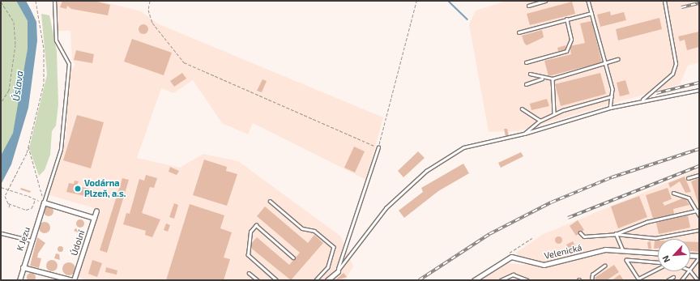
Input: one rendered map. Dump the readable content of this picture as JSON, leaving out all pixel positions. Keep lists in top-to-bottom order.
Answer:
{
  "streets": {
    "street": ["K Jezu", "Údolní", "Velenická"]
  },
  "water": ["Úslava"],
  "places": ["Vodárna Plzeň, a.s."],
  "north": "bottom left"
}
